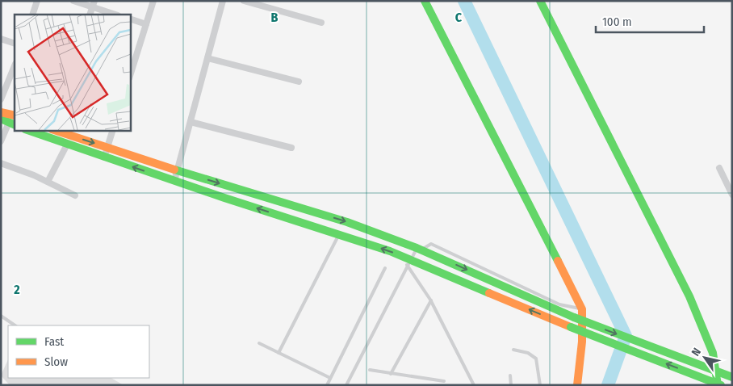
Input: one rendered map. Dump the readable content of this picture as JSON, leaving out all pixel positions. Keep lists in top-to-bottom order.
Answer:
{
  "legend": ["Fast", "Slow"],
  "scale_bar": "100 m",
  "north": "top left",
  "grid": {
    "columns": ["B", "C"],
    "rows": ["2"]
  }
}
